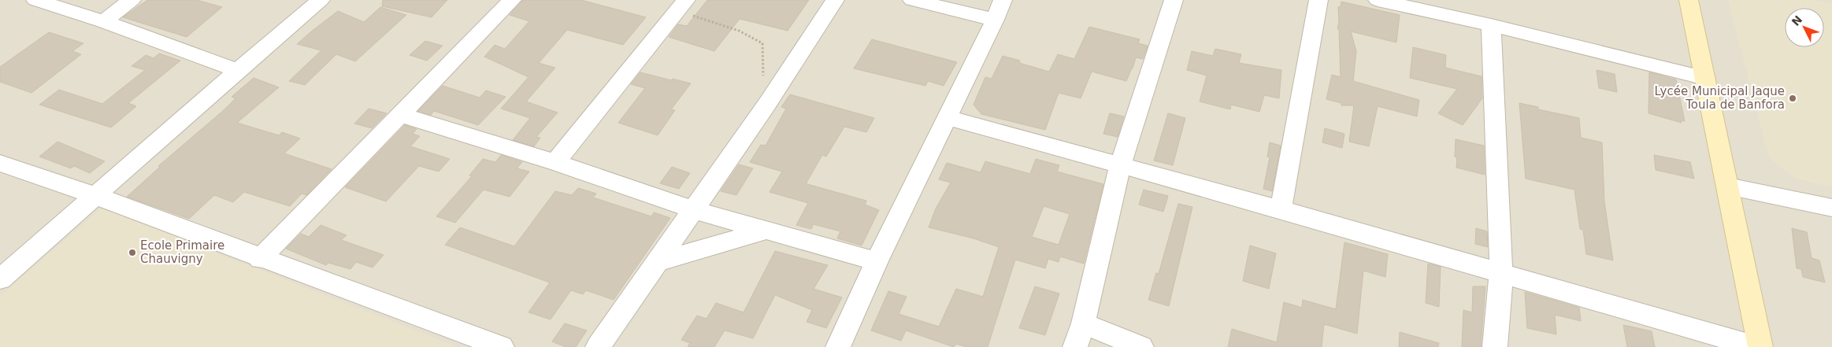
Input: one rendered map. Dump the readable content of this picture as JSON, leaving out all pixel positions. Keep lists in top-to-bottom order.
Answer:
{
  "places": ["Lycée Municipal Jaque Toula de Banfora", "Ecole Primaire Chauvigny"],
  "north": "top left"
}
